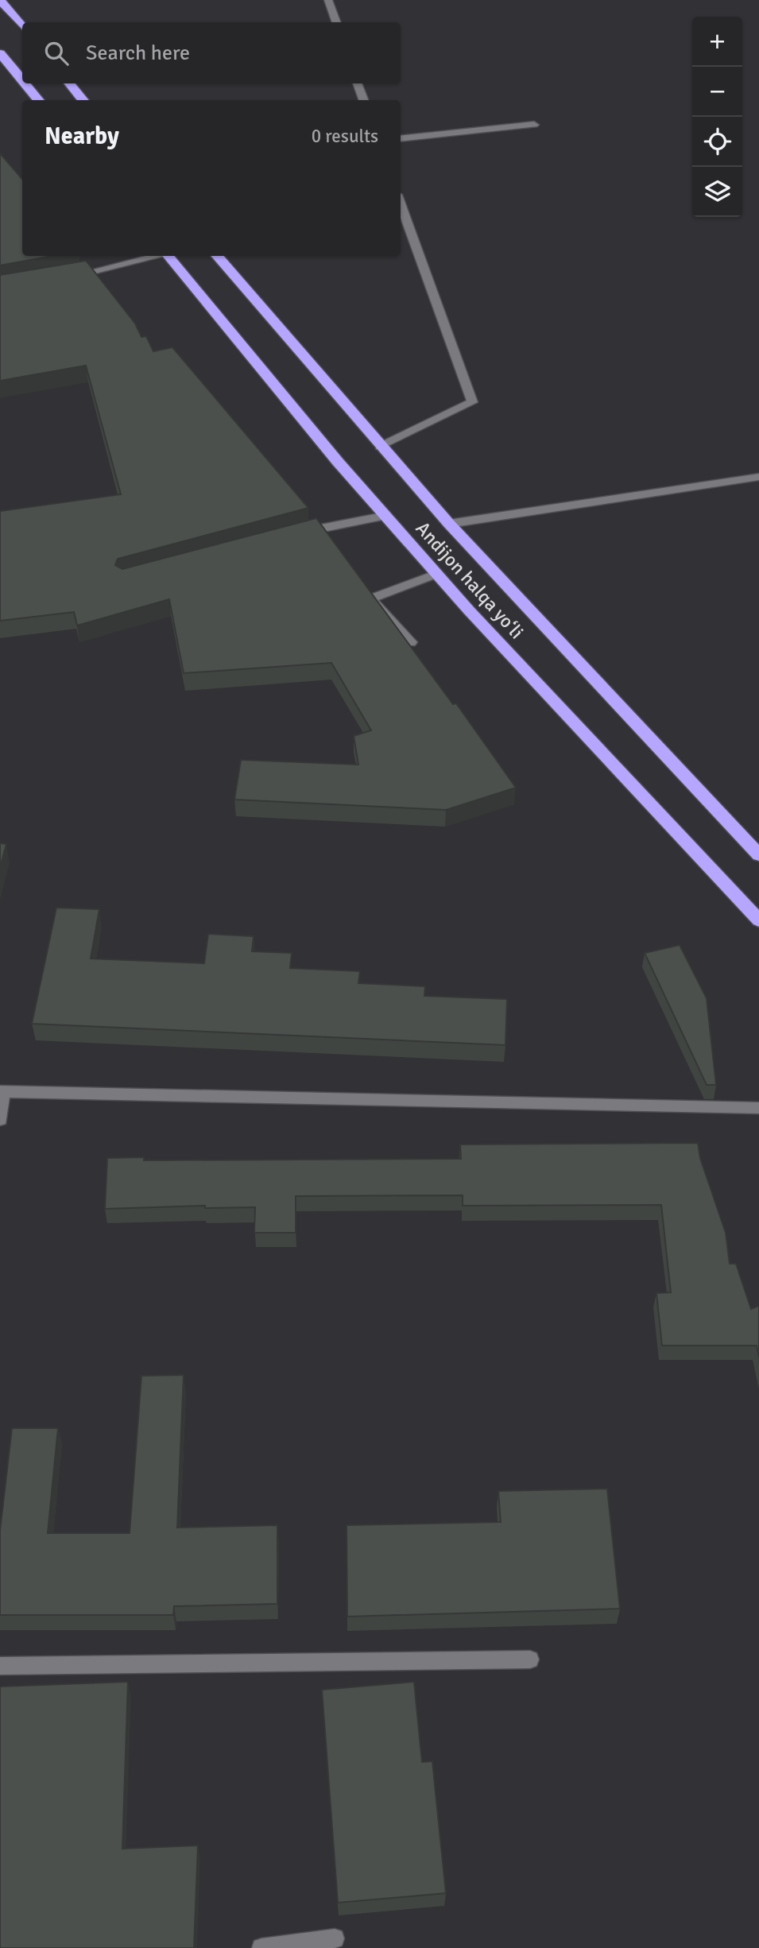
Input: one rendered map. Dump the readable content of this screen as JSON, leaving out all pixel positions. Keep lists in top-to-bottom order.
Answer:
{
  "streets": {
    "highway": ["Andijon halqa yo‘li"]
  },
  "page": {
    "map_buttons": ["+", "−"],
    "search": "Search here",
    "heading": ["Nearby", "0 results"]
  }
}
